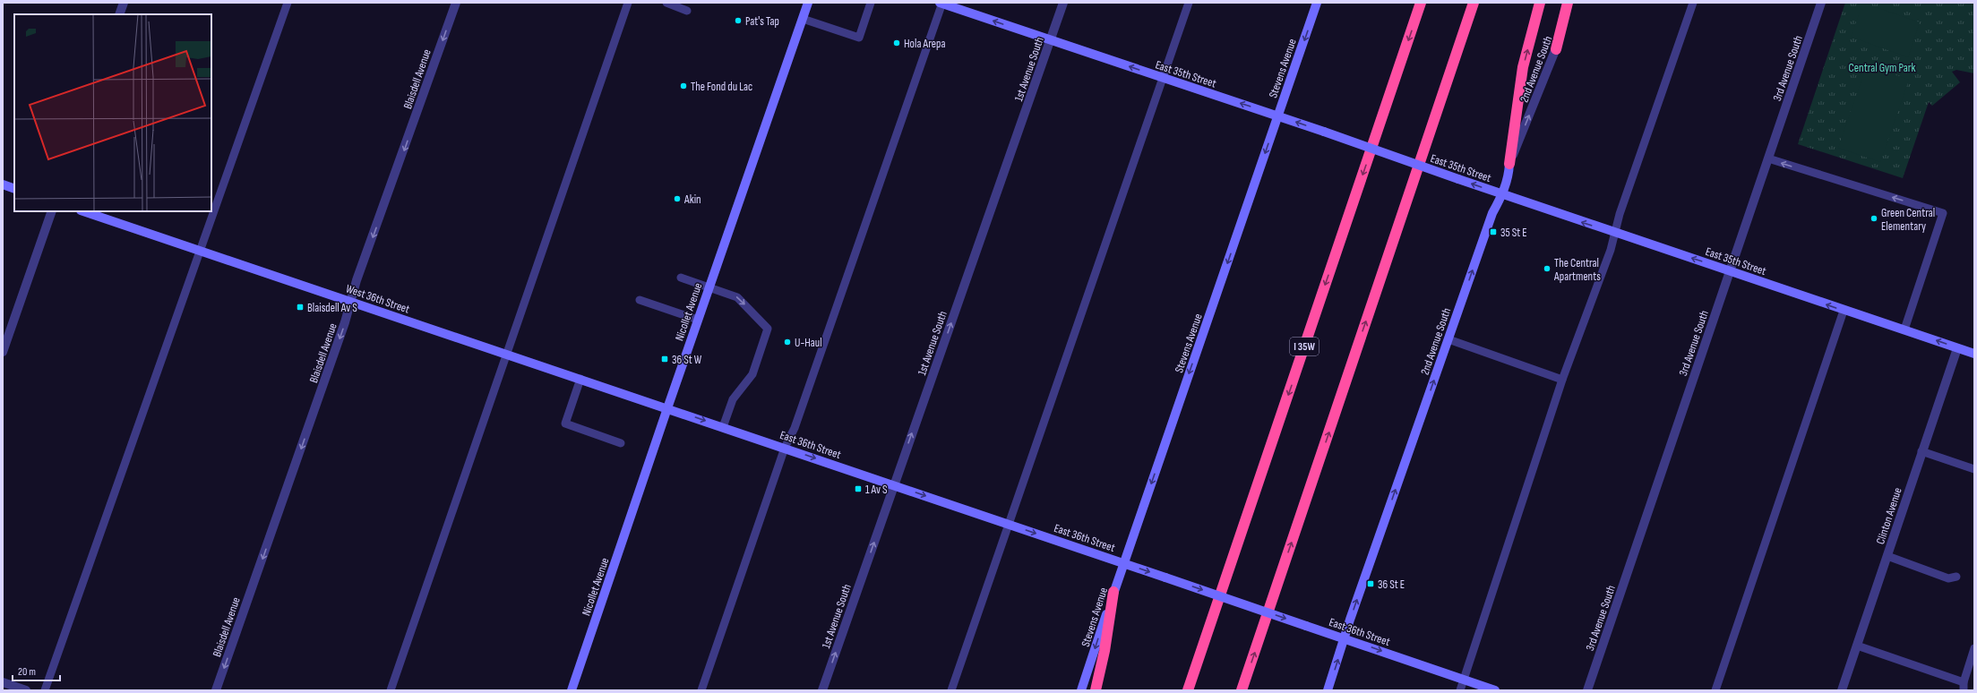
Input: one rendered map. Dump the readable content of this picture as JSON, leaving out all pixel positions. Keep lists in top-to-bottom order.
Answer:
{
  "streets": {
    "highway": ["I 35W"],
    "street": [
      "Stevens Avenue",
      "3rd Avenue South",
      "1st Avenue South",
      "2nd Avenue South",
      "East 35th Street",
      "Blaisdell Avenue",
      "West 36th Street",
      "Nicollet Avenue",
      "East 36th Street",
      "Clinton Avenue"
    ]
  },
  "crossings": [
    ["Stevens Avenue", "East 35th Street"],
    ["Stevens Avenue", "East 36th Street"],
    ["3rd Avenue South", "East 35th Street"],
    ["1st Avenue South", "East 35th Street"],
    ["1st Avenue South", "East 36th Street"],
    ["2nd Avenue South", "East 35th Street"],
    ["2nd Avenue South", "East 36th Street"],
    ["East 35th Street", "Clinton Avenue"],
    ["Blaisdell Avenue", "West 36th Street"],
    ["West 36th Street", "Nicollet Avenue"],
    ["West 36th Street", "East 36th Street"],
    ["Nicollet Avenue", "East 36th Street"]
  ],
  "one_way": [
    "Stevens Avenue",
    "1st Avenue South",
    "2nd Avenue South",
    "East 35th Street",
    "Blaisdell Avenue",
    "East 36th Street"
  ],
  "parks": ["Central Gym Park"],
  "places": {
    "other": [
      "Pat's Tap",
      "Hola Arepa",
      "The Fond du Lac",
      "Akin",
      "Green Central Elementary",
      "The Central Apartments",
      "U-Haul"
    ],
    "transit": [
      "35 St E",
      "Blaisdell Av S",
      "36 St W",
      "1 Av S",
      "36 St E"
    ]
  },
  "scale_bar": "20 m"
}
